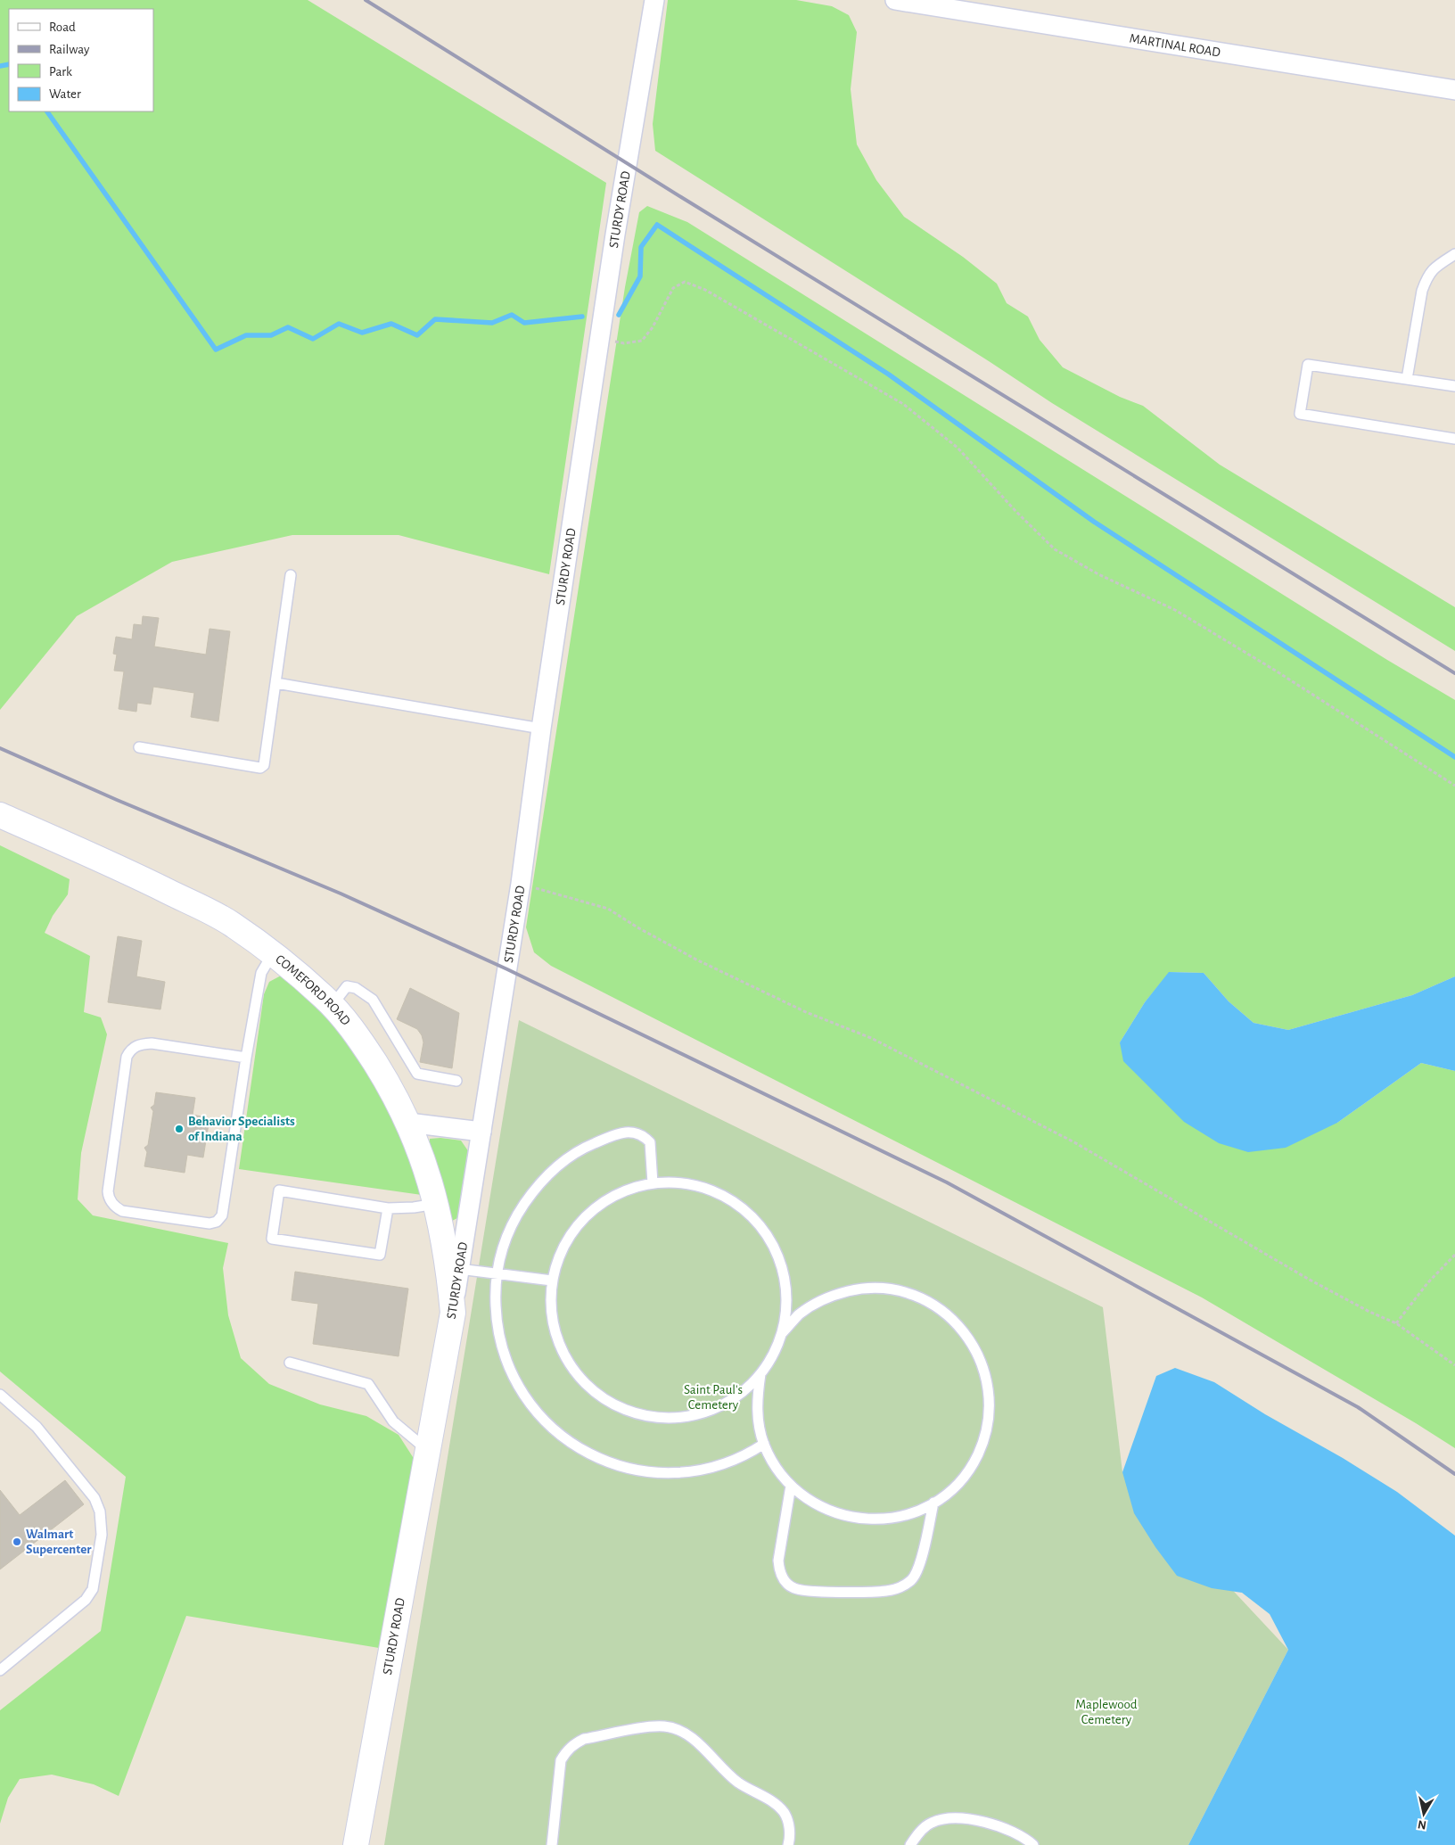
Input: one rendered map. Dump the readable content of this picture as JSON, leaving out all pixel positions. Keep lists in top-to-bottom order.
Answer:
{
  "streets": {
    "street": ["MARTINAL ROAD", "STURDY ROAD", "COMEFORD ROAD"]
  },
  "crossings": [
    ["STURDY ROAD", "COMEFORD ROAD"]
  ],
  "parks": ["Saint Paul's Cemetery", "Maplewood Cemetery"],
  "places": ["Behavior Specialists of Indiana", "Walmart Supercenter"],
  "legend": [
    "Road",
    "Railway",
    "Park",
    "Water"
  ],
  "north": "bottom"
}
